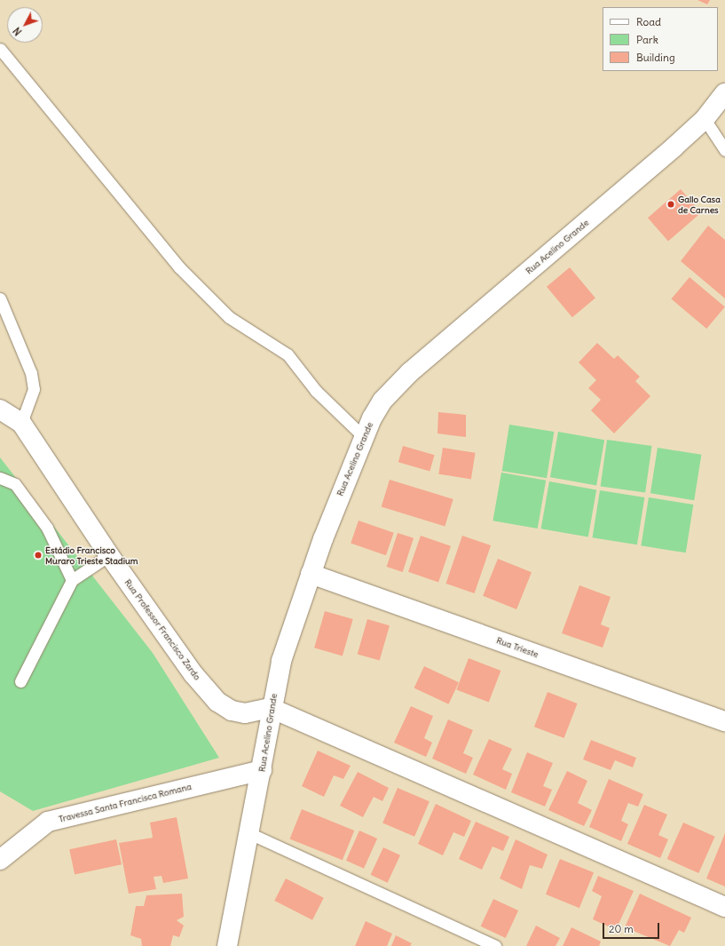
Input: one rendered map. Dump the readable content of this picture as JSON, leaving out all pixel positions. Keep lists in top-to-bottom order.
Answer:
{
  "streets": {
    "street": [
      "Rua Acelino Grande",
      "Rua Professor Francisco Zardo",
      "Rua Trieste",
      "Travessa Santa Francisca Romana"
    ]
  },
  "crossings": [
    ["Rua Acelino Grande", "Rua Professor Francisco Zardo"],
    ["Rua Acelino Grande", "Rua Trieste"],
    ["Rua Acelino Grande", "Travessa Santa Francisca Romana"]
  ],
  "places": ["Gallo Casa de Carnes", "Estádio Francisco Muraro Trieste Stadium"],
  "legend": ["Road", "Park", "Building"],
  "scale_bar": "20 m",
  "north": "bottom left"
}
